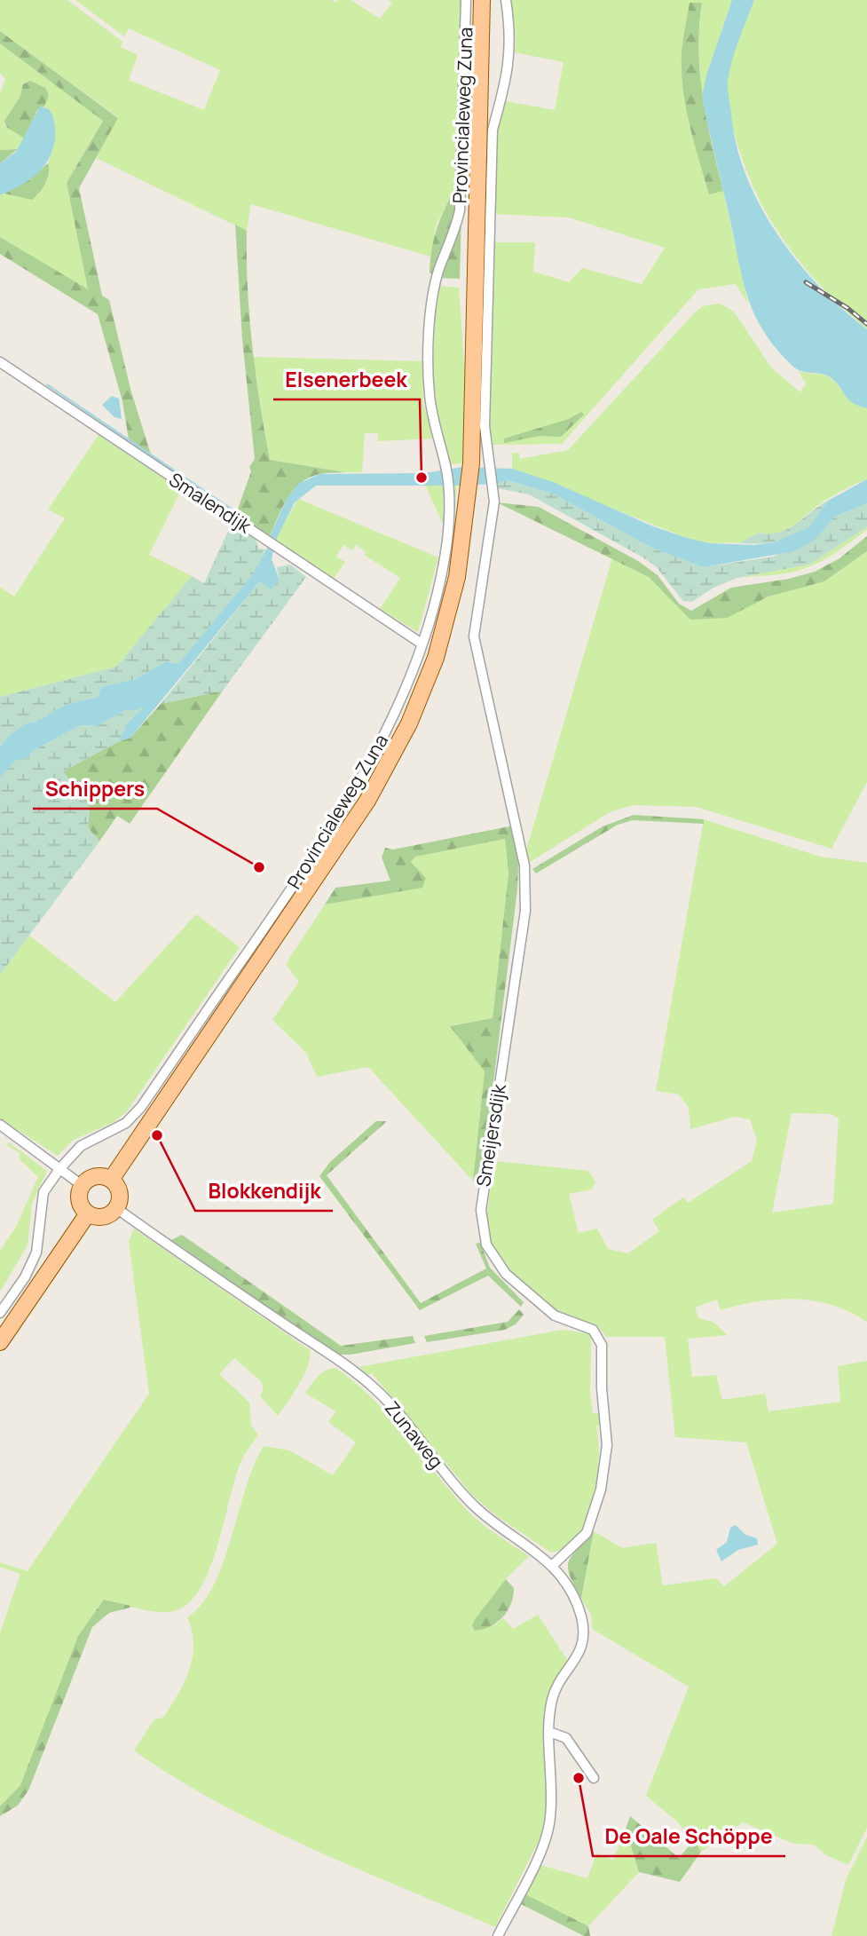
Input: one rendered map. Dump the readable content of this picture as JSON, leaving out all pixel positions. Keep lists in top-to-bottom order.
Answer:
{
  "streets": {
    "main road": ["Provincialeweg Zuna"],
    "street": ["Smalendijk", "Smeijersdijk", "Zunaweg"]
  },
  "crossings": [
    ["Provincialeweg Zuna", "Smalendijk"],
    ["Provincialeweg Zuna", "Smeijersdijk"],
    ["Provincialeweg Zuna", "Zunaweg"],
    ["Smeijersdijk", "Zunaweg"]
  ],
  "places": [
    "Elsenerbeek",
    "Schippers",
    "Blokkendijk",
    "De Oale Schöppe"
  ]
}
